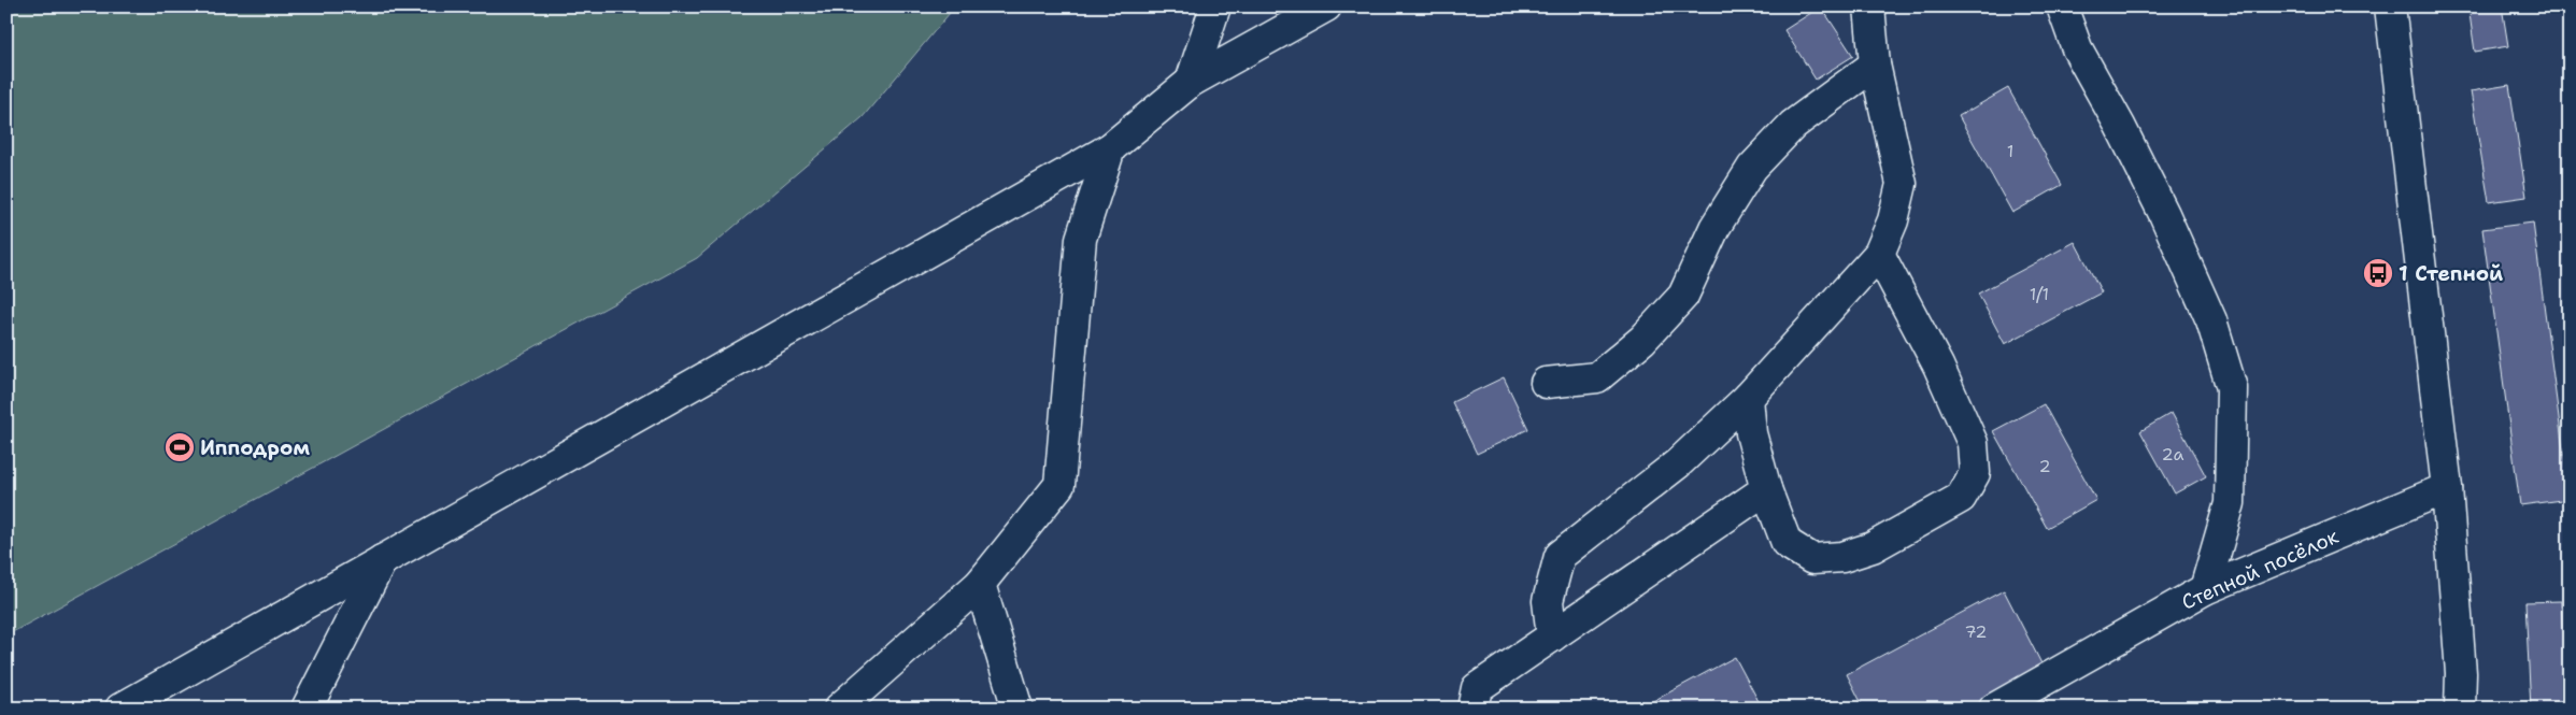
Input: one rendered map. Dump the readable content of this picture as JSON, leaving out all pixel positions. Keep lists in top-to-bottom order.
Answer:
{
  "streets": {
    "street": ["Степной посёлок"]
  },
  "places": {
    "bus stop": ["1 Степной"],
    "sports": ["Ипподром"]
  },
  "house_numbers": [
    "1",
    "1/1",
    "2а",
    "2",
    "72"
  ]
}
